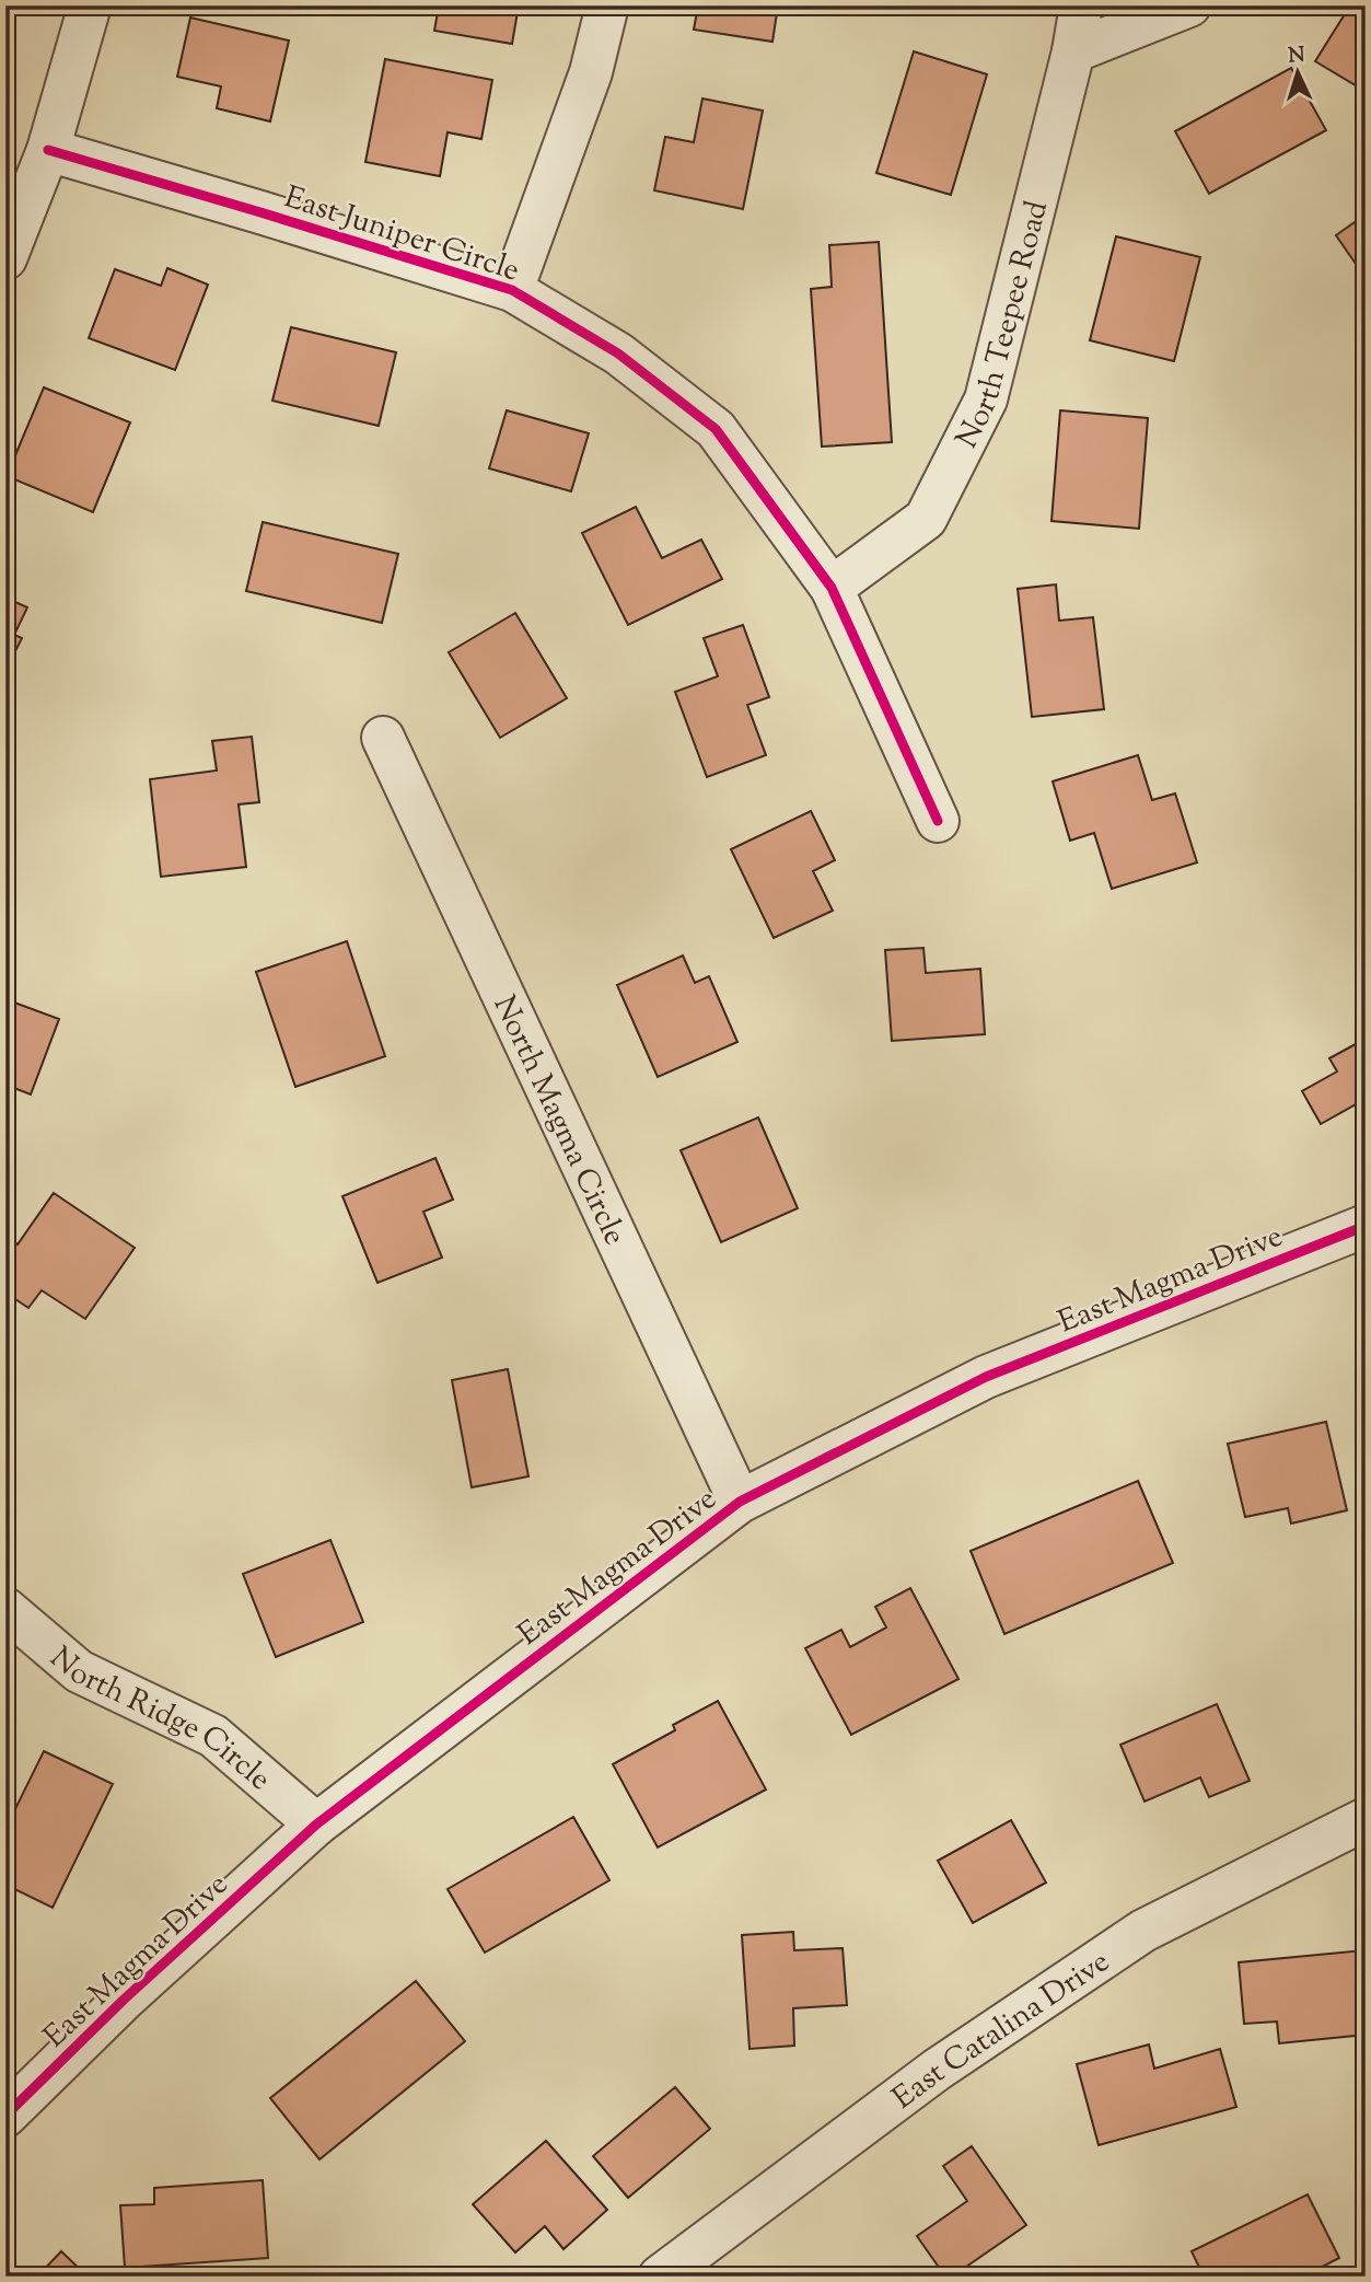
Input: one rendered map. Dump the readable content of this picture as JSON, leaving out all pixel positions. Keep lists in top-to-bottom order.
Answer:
{
  "streets": {
    "street": [
      "East Juniper Circle",
      "North Teepee Road",
      "North Magma Circle",
      "East Magma Drive",
      "North Ridge Circle",
      "East Catalina Drive"
    ]
  },
  "crossings": [
    ["East Juniper Circle", "North Teepee Road"],
    ["North Magma Circle", "East Magma Drive"],
    ["East Magma Drive", "North Ridge Circle"]
  ],
  "north": "top"
}
